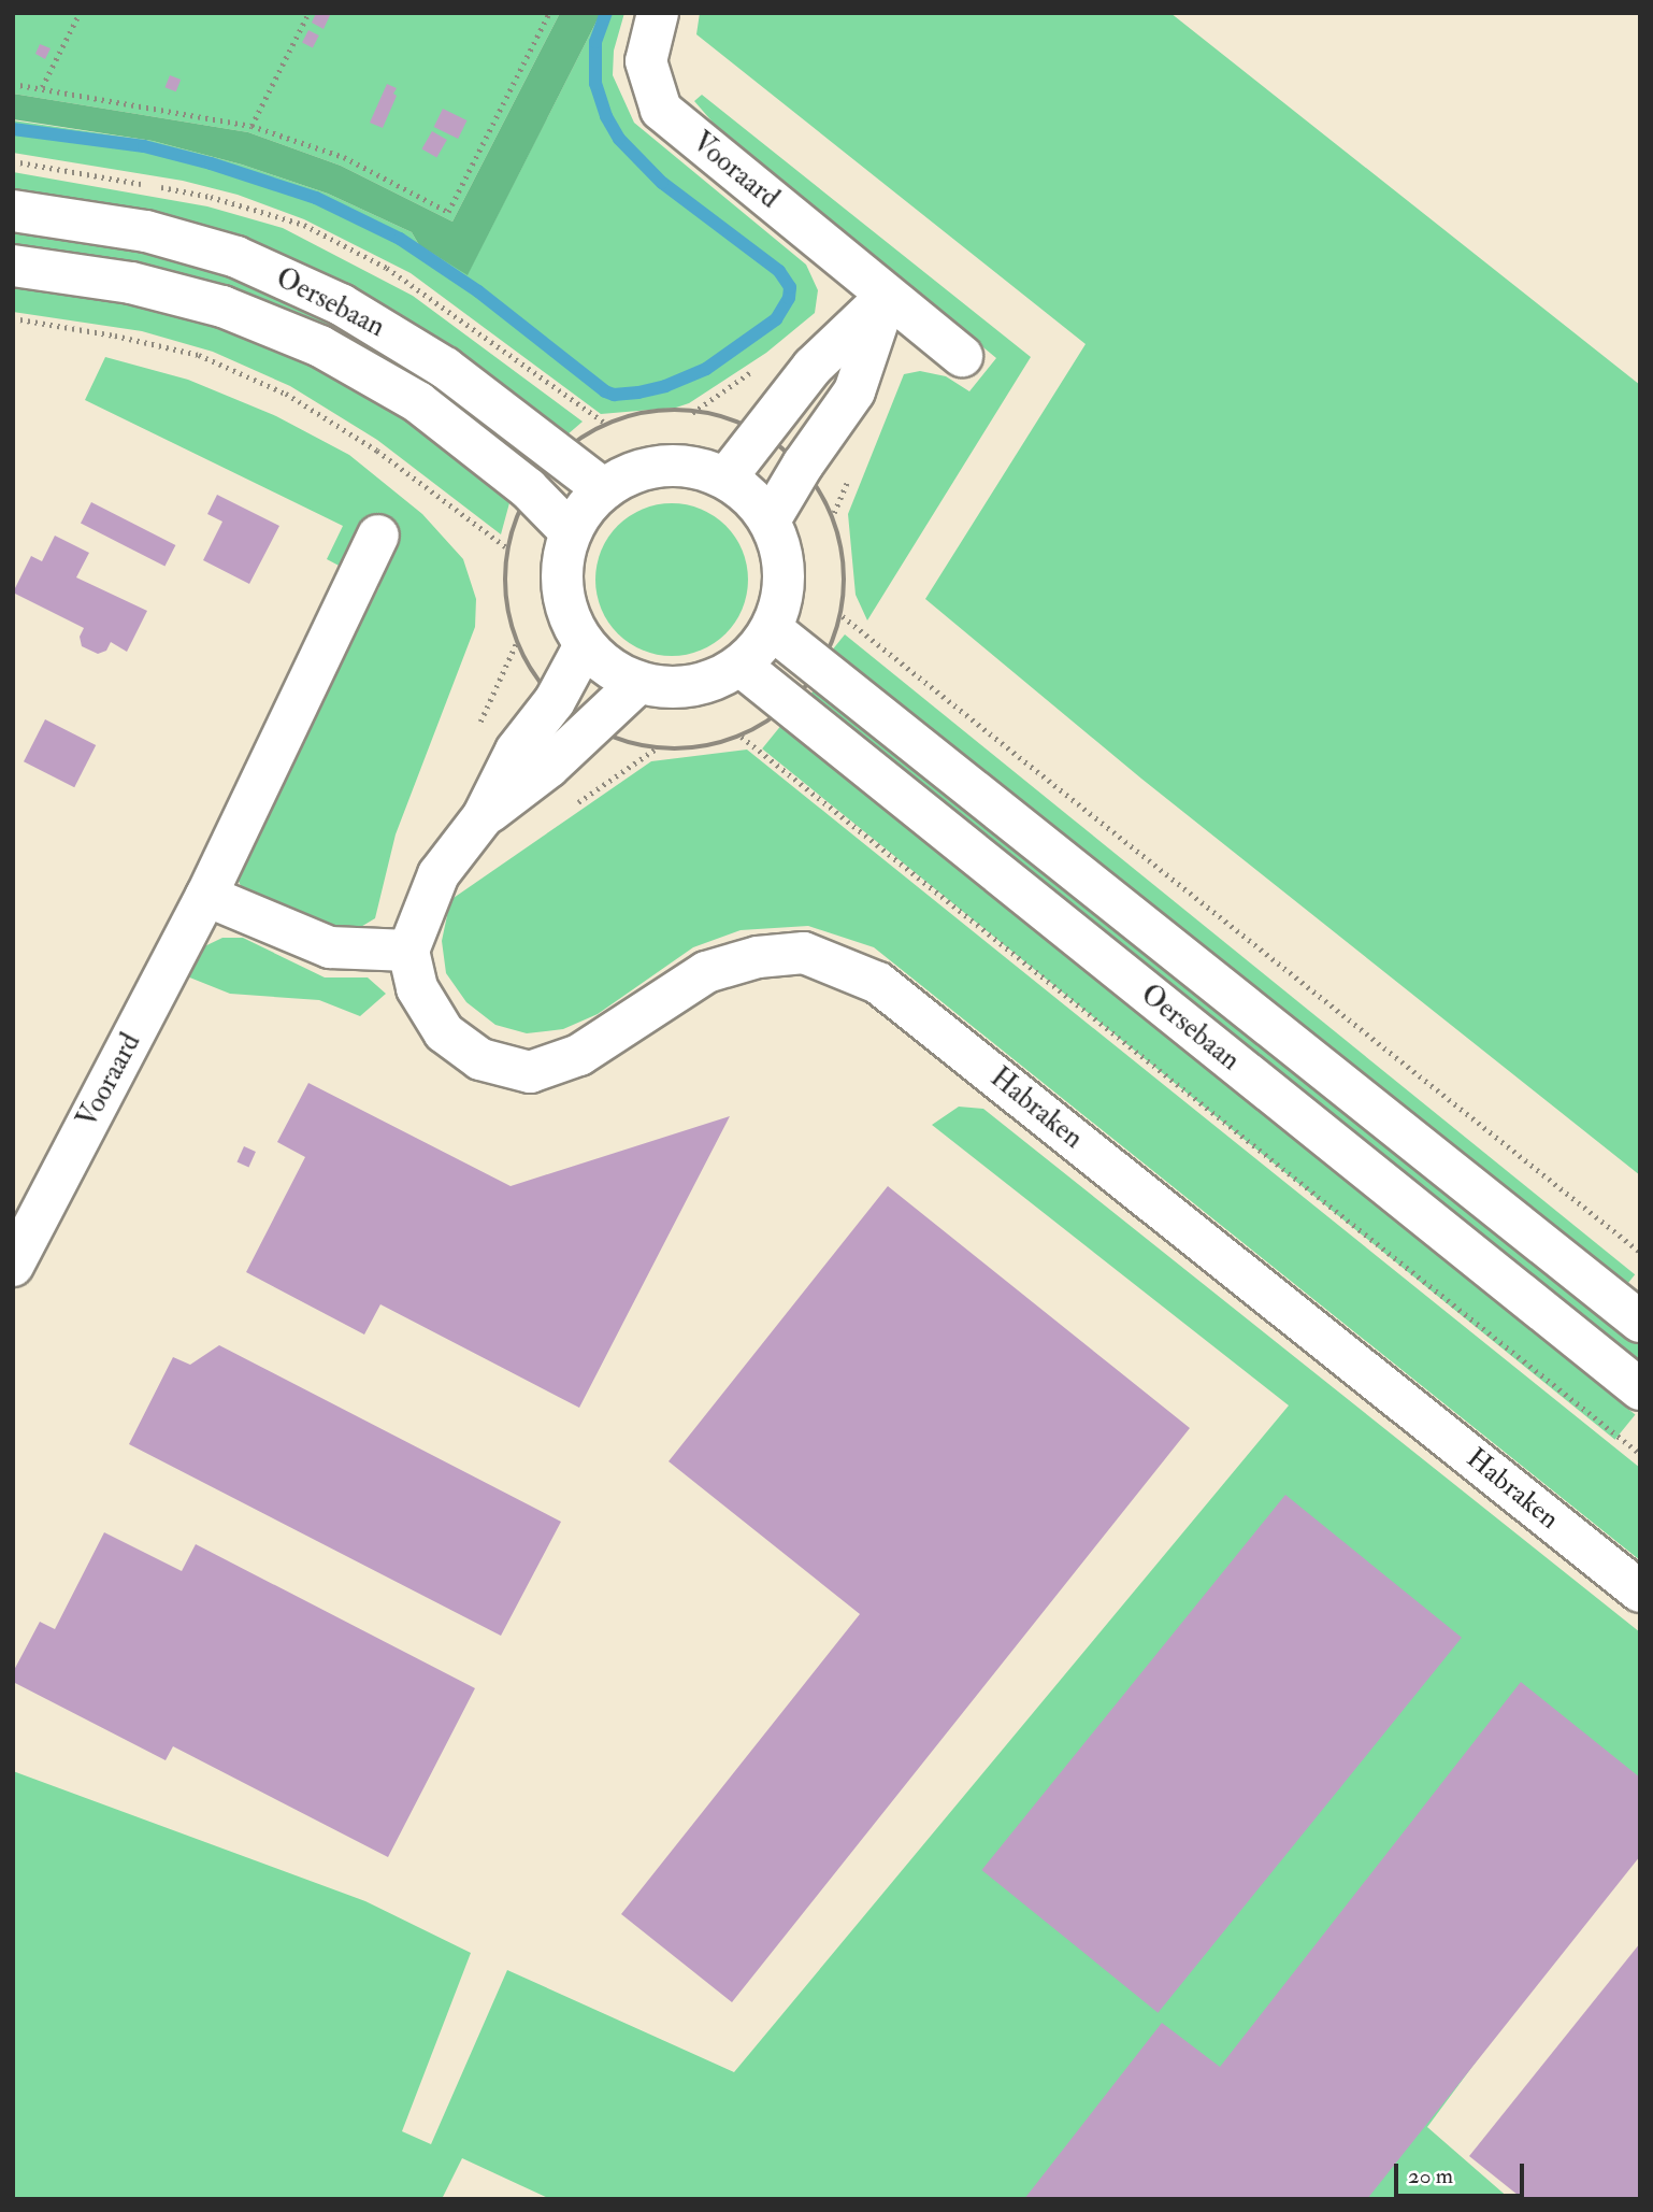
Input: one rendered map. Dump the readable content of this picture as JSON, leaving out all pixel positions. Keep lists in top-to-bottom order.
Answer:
{
  "streets": {
    "main road": ["Vooraard", "Oersebaan", "Habraken"]
  },
  "scale_bar": "20 m"
}
